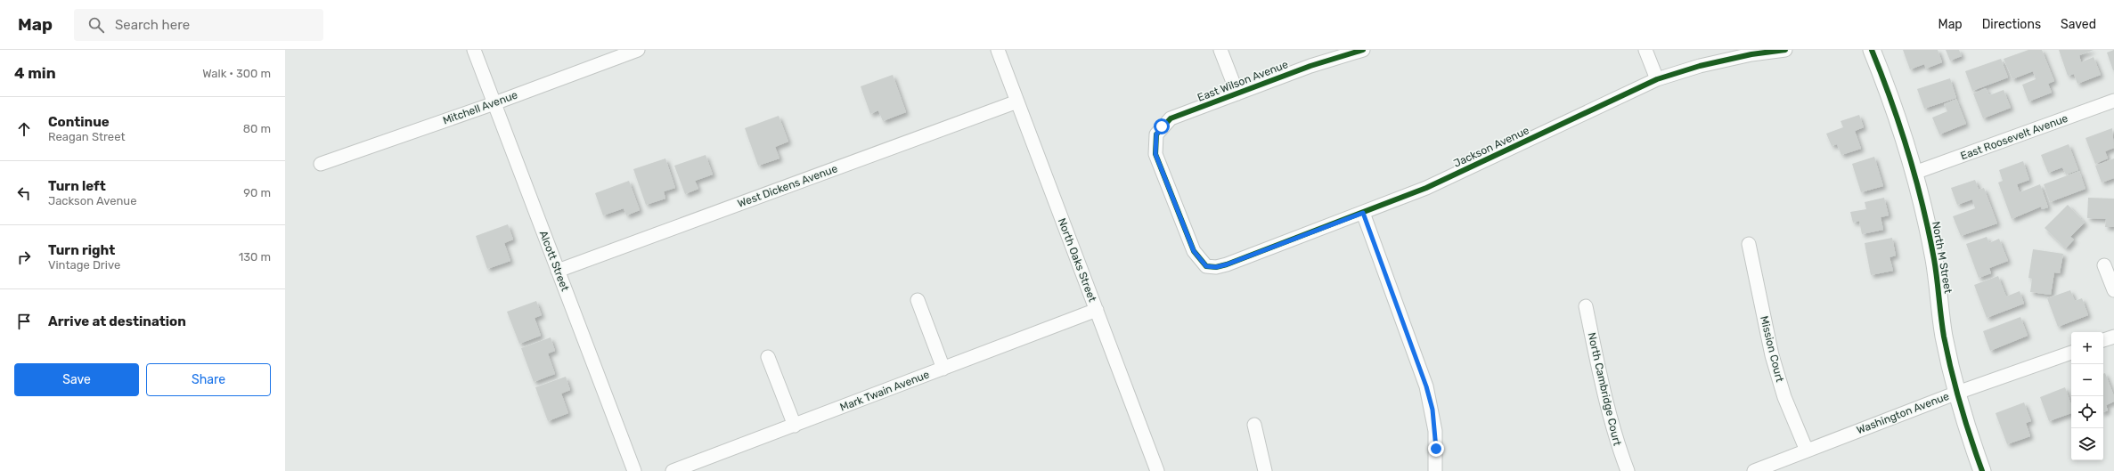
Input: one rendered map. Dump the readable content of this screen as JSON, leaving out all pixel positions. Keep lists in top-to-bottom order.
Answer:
{
  "streets": {
    "street": [
      "East Wilson Avenue",
      "Mitchell Avenue",
      "East Roosevelt Avenue",
      "Jackson Avenue",
      "West Dickens Avenue",
      "North M Street",
      "North Oaks Street",
      "Alcott Street",
      "Mission Court",
      "North Cambridge Court",
      "Mark Twain Avenue",
      "Washington Avenue"
    ]
  },
  "crossings": [
    ["East Wilson Avenue", "Jackson Avenue"],
    ["Mitchell Avenue", "Alcott Street"],
    ["East Roosevelt Avenue", "North M Street"],
    ["West Dickens Avenue", "North Oaks Street"],
    ["West Dickens Avenue", "Alcott Street"],
    ["North M Street", "Washington Avenue"],
    ["North Oaks Street", "Mark Twain Avenue"],
    ["Mission Court", "Washington Avenue"]
  ],
  "page": {
    "header": "Map",
    "search": "Search here",
    "nav": ["Map", "Directions", "Saved"],
    "heading": ["4 min", "Walk · 300 m"],
    "list": [
      ["Continue", "Reagan Street", "80 m"],
      ["Turn left", "Jackson Avenue", "90 m"],
      ["Turn right", "Vintage Drive", "130 m"],
      "Arrive at destination"
    ],
    "map_buttons": ["+", "−"],
    "buttons": ["Save", "Share"]
  }
}
